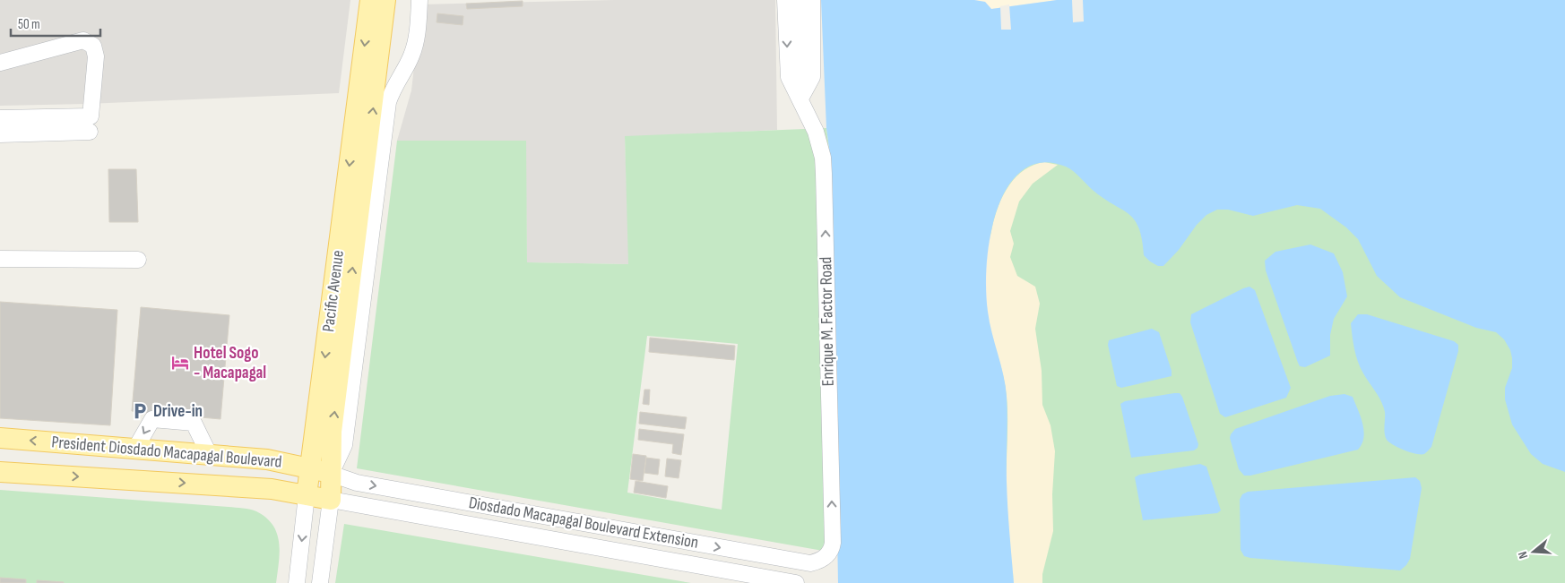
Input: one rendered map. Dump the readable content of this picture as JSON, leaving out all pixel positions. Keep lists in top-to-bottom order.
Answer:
{
  "streets": {
    "main road": ["Pacific Avenue", "President Diosdado Macapagal Boulevard"],
    "street": ["Enrique M. Factor Road", "Diosdado Macapagal Boulevard Extension"]
  },
  "crossings": [
    ["Pacific Avenue", "President Diosdado Macapagal Boulevard"],
    ["Pacific Avenue", "Diosdado Macapagal Boulevard Extension"],
    ["Enrique M. Factor Road", "Diosdado Macapagal Boulevard Extension"],
    ["President Diosdado Macapagal Boulevard", "Diosdado Macapagal Boulevard Extension"]
  ],
  "places": {
    "hotel": ["Hotel Sogo - Macapagal"],
    "parking": ["Drive-in"]
  },
  "scale_bar": "50 m",
  "north": "left"
}
